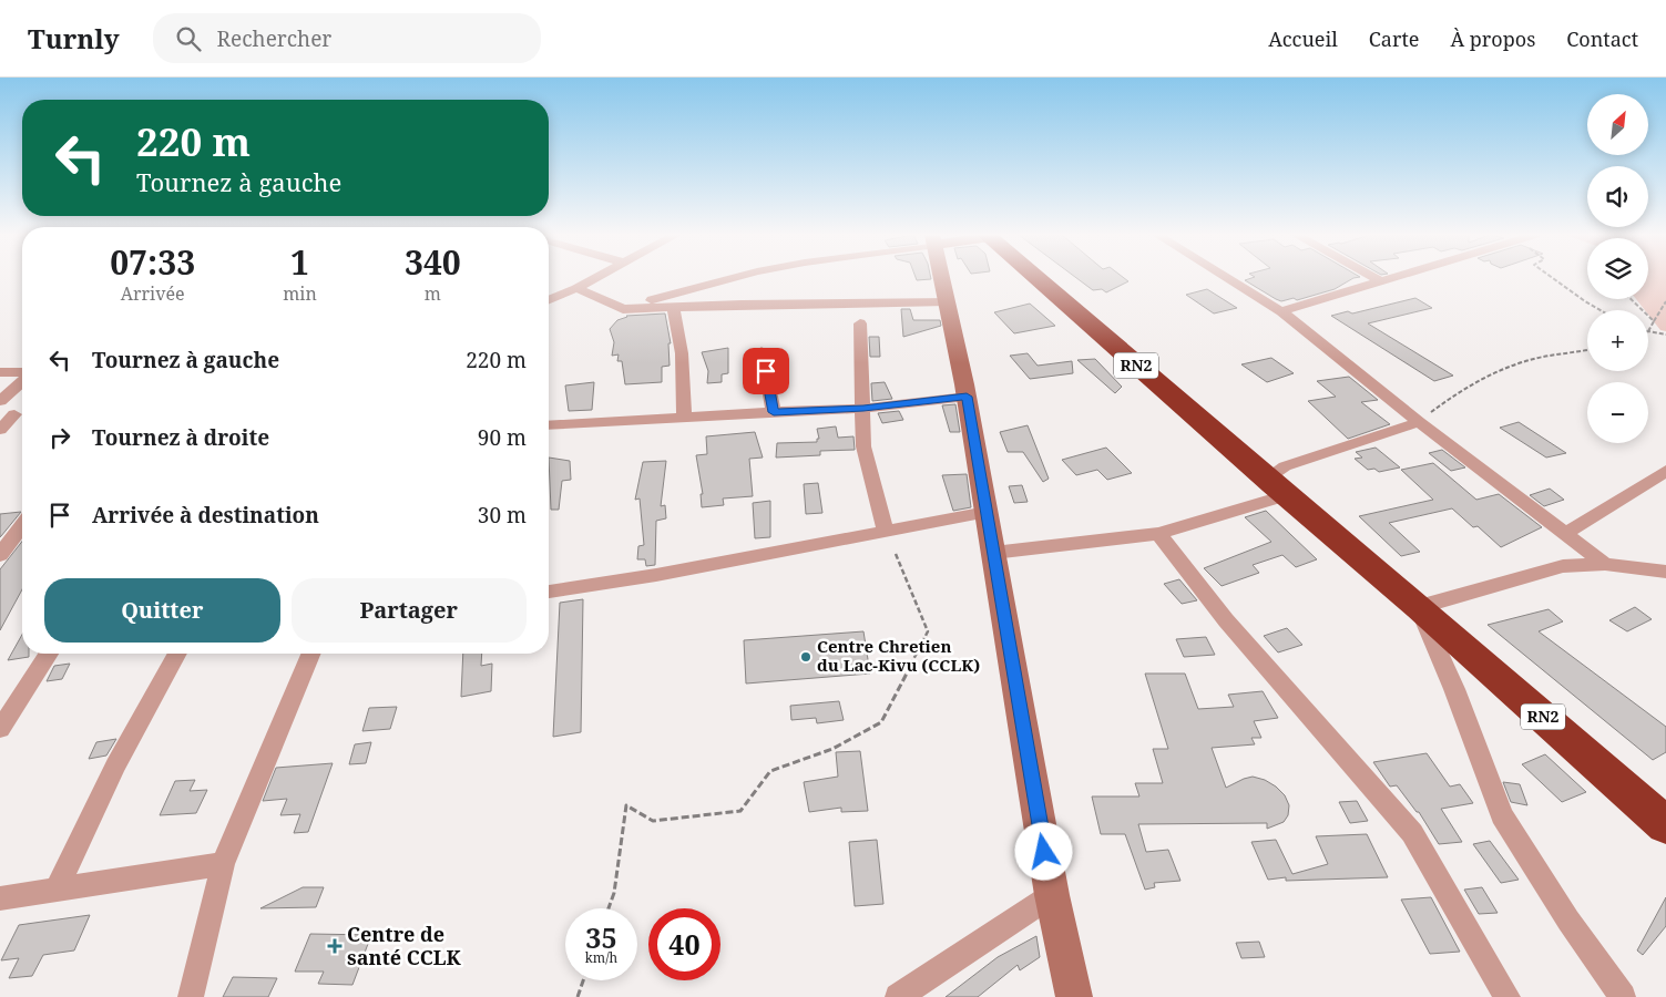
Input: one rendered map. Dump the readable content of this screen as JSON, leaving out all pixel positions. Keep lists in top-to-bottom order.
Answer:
{
  "streets": {
    "highway": ["RN2"]
  },
  "places": {
    "other": ["Centre Chretien du Lac-Kivu (CCLK)"],
    "health": ["Centre de santé CCLK"]
  },
  "north": "top right",
  "page": {
    "header": "Turnly",
    "search": "Rechercher",
    "nav": [
      "Accueil",
      "Carte",
      "À propos",
      "Contact"
    ],
    "map_buttons": ["+", "−"],
    "turn": ["220 m", "Tournez à gauche"],
    "eta": [
      "07:33",
      "Arrivée",
      "1",
      "min",
      "340",
      "m"
    ],
    "list": [
      {
        "name": "Tournez à gauche",
        "value": "220 m"
      },
      {
        "name": "Tournez à droite",
        "value": "90 m"
      },
      {
        "name": "Arrivée à destination",
        "value": "30 m"
      }
    ],
    "buttons": ["Quitter", "Partager"],
    "speed": "35 km/h",
    "limit": "40"
  }
}
